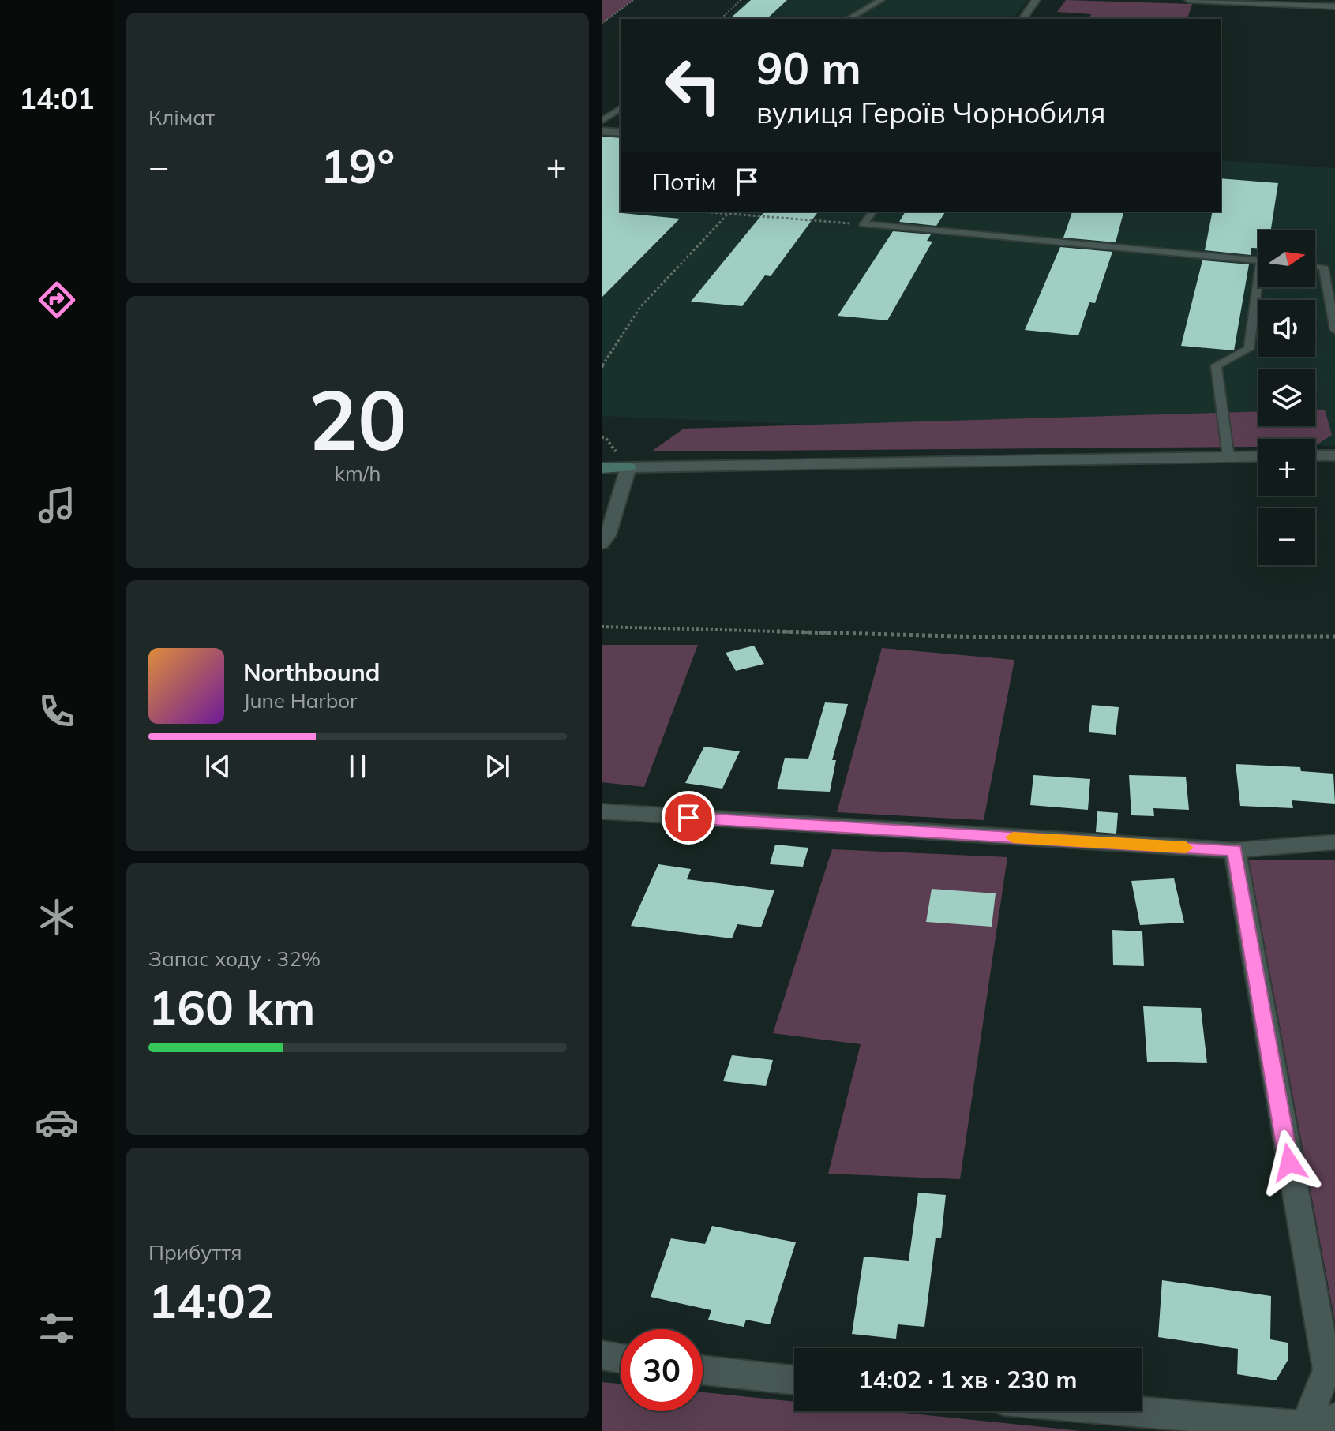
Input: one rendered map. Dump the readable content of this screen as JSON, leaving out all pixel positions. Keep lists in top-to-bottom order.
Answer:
{
  "north": "right",
  "page": {
    "tabs": "14:01",
    "tile": [
      "Клімат",
      ["20", "km/h"],
      ["Запас ходу · 32%", "160 km"],
      ["Прибуття", "14:02"]
    ],
    "turn": ["90 m", "вулиця Героїв Чорнобиля"],
    "heat": ["−", "19°", "+"],
    "then": "Потім",
    "map_buttons": ["+", "−"],
    "song": ["Northbound", "June Harbor"],
    "limit": "30",
    "trip": "14:02 · 1 хв · 230 m"
  }
}
